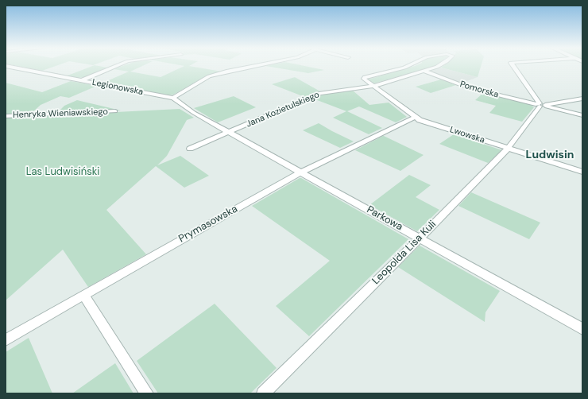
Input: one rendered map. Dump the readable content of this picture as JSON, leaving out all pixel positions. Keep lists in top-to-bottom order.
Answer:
{
  "streets": {
    "street": [
      "Legionowska",
      "Pomorska",
      "Jana Kozietulskiego",
      "Henryka Wieniawskiego",
      "Lwowska",
      "Parkowa",
      "Prymasowska",
      "Leopolda Lisa Kuli"
    ]
  },
  "crossings": [
    ["Legionowska", "Parkowa"],
    ["Pomorska", "Jana Kozietulskiego"],
    ["Pomorska", "Leopolda Lisa Kuli"],
    ["Jana Kozietulskiego", "Lwowska"],
    ["Jana Kozietulskiego", "Parkowa"],
    ["Lwowska", "Prymasowska"],
    ["Lwowska", "Leopolda Lisa Kuli"],
    ["Parkowa", "Prymasowska"],
    ["Parkowa", "Leopolda Lisa Kuli"]
  ],
  "districts": ["Ludwisin"],
  "parks": ["Las Ludwisiński"]
}
